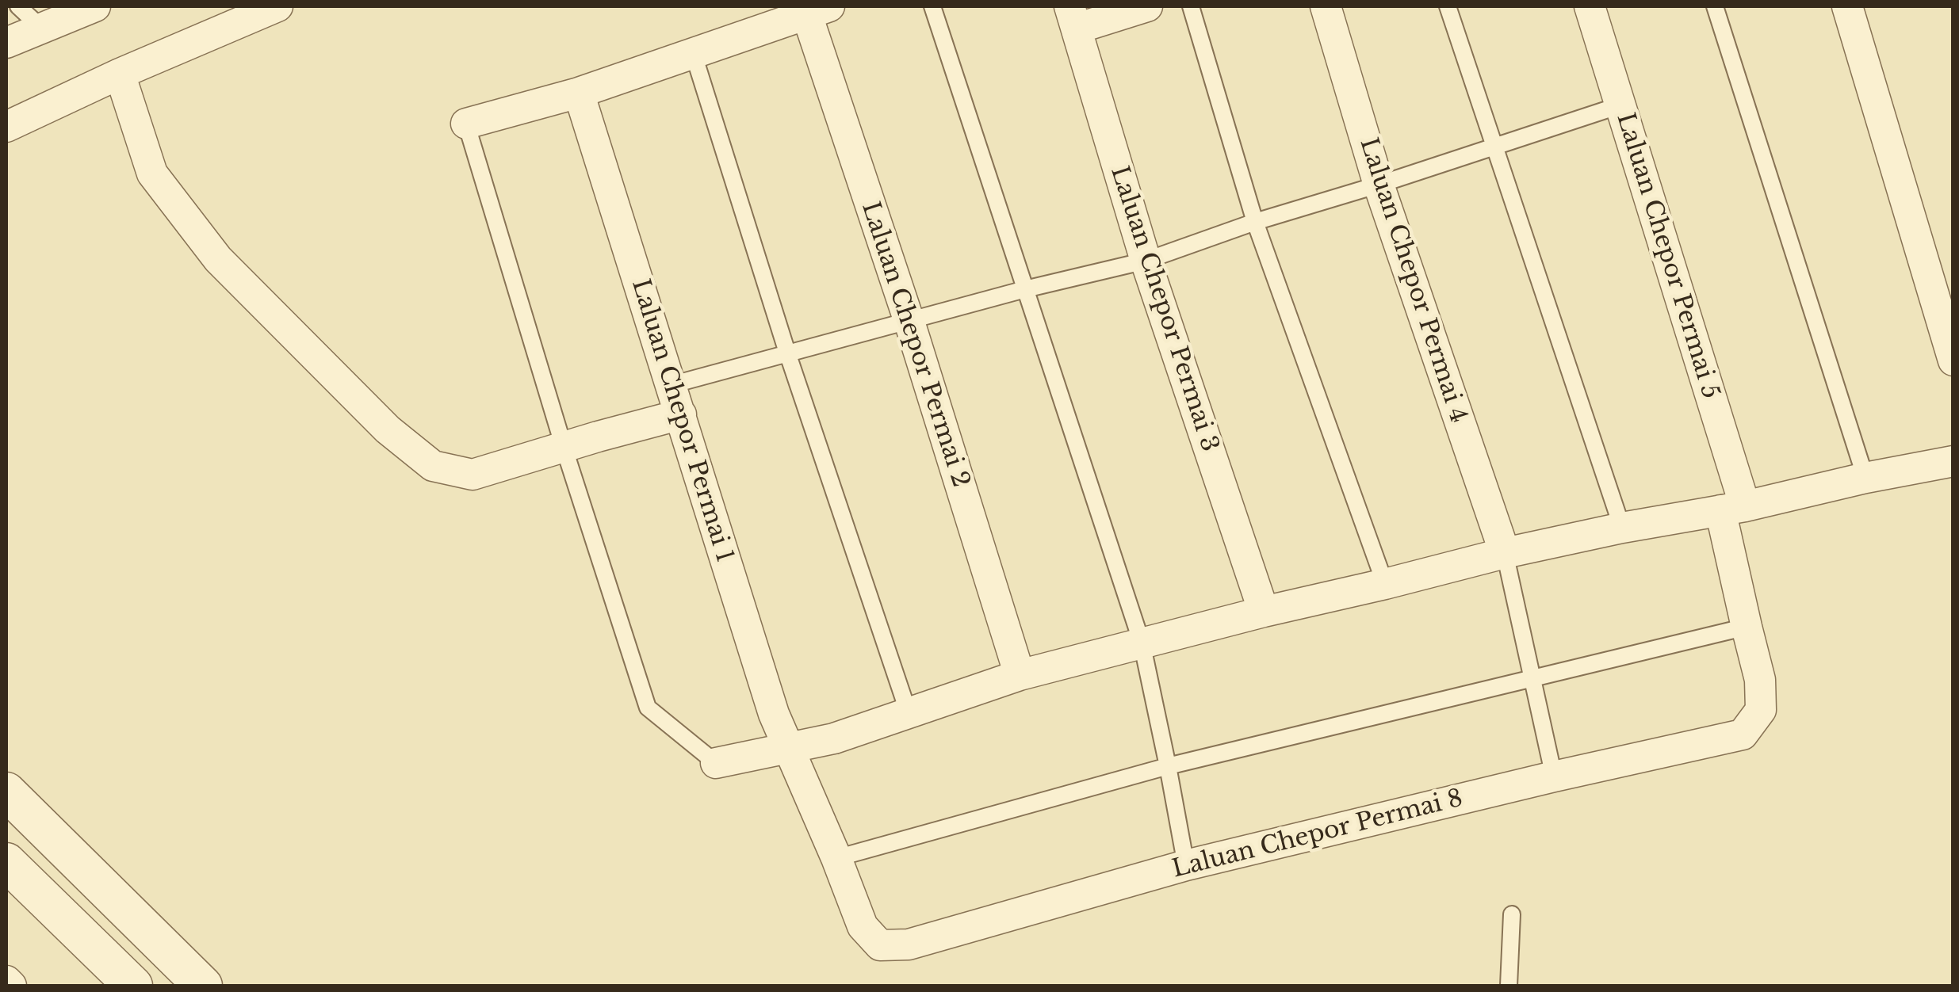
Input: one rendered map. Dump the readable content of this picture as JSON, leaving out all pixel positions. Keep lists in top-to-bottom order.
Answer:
{
  "streets": {
    "street": [
      "Laluan Chepor Permai 5",
      "Laluan Chepor Permai 4",
      "Laluan Chepor Permai 3",
      "Laluan Chepor Permai 2",
      "Laluan Chepor Permai 1",
      "Laluan Chepor Permai 8"
    ]
  },
  "crossings": [
    ["Laluan Chepor Permai 5", "Laluan Chepor Permai 8"],
    ["Laluan Chepor Permai 1", "Laluan Chepor Permai 8"]
  ]
}
